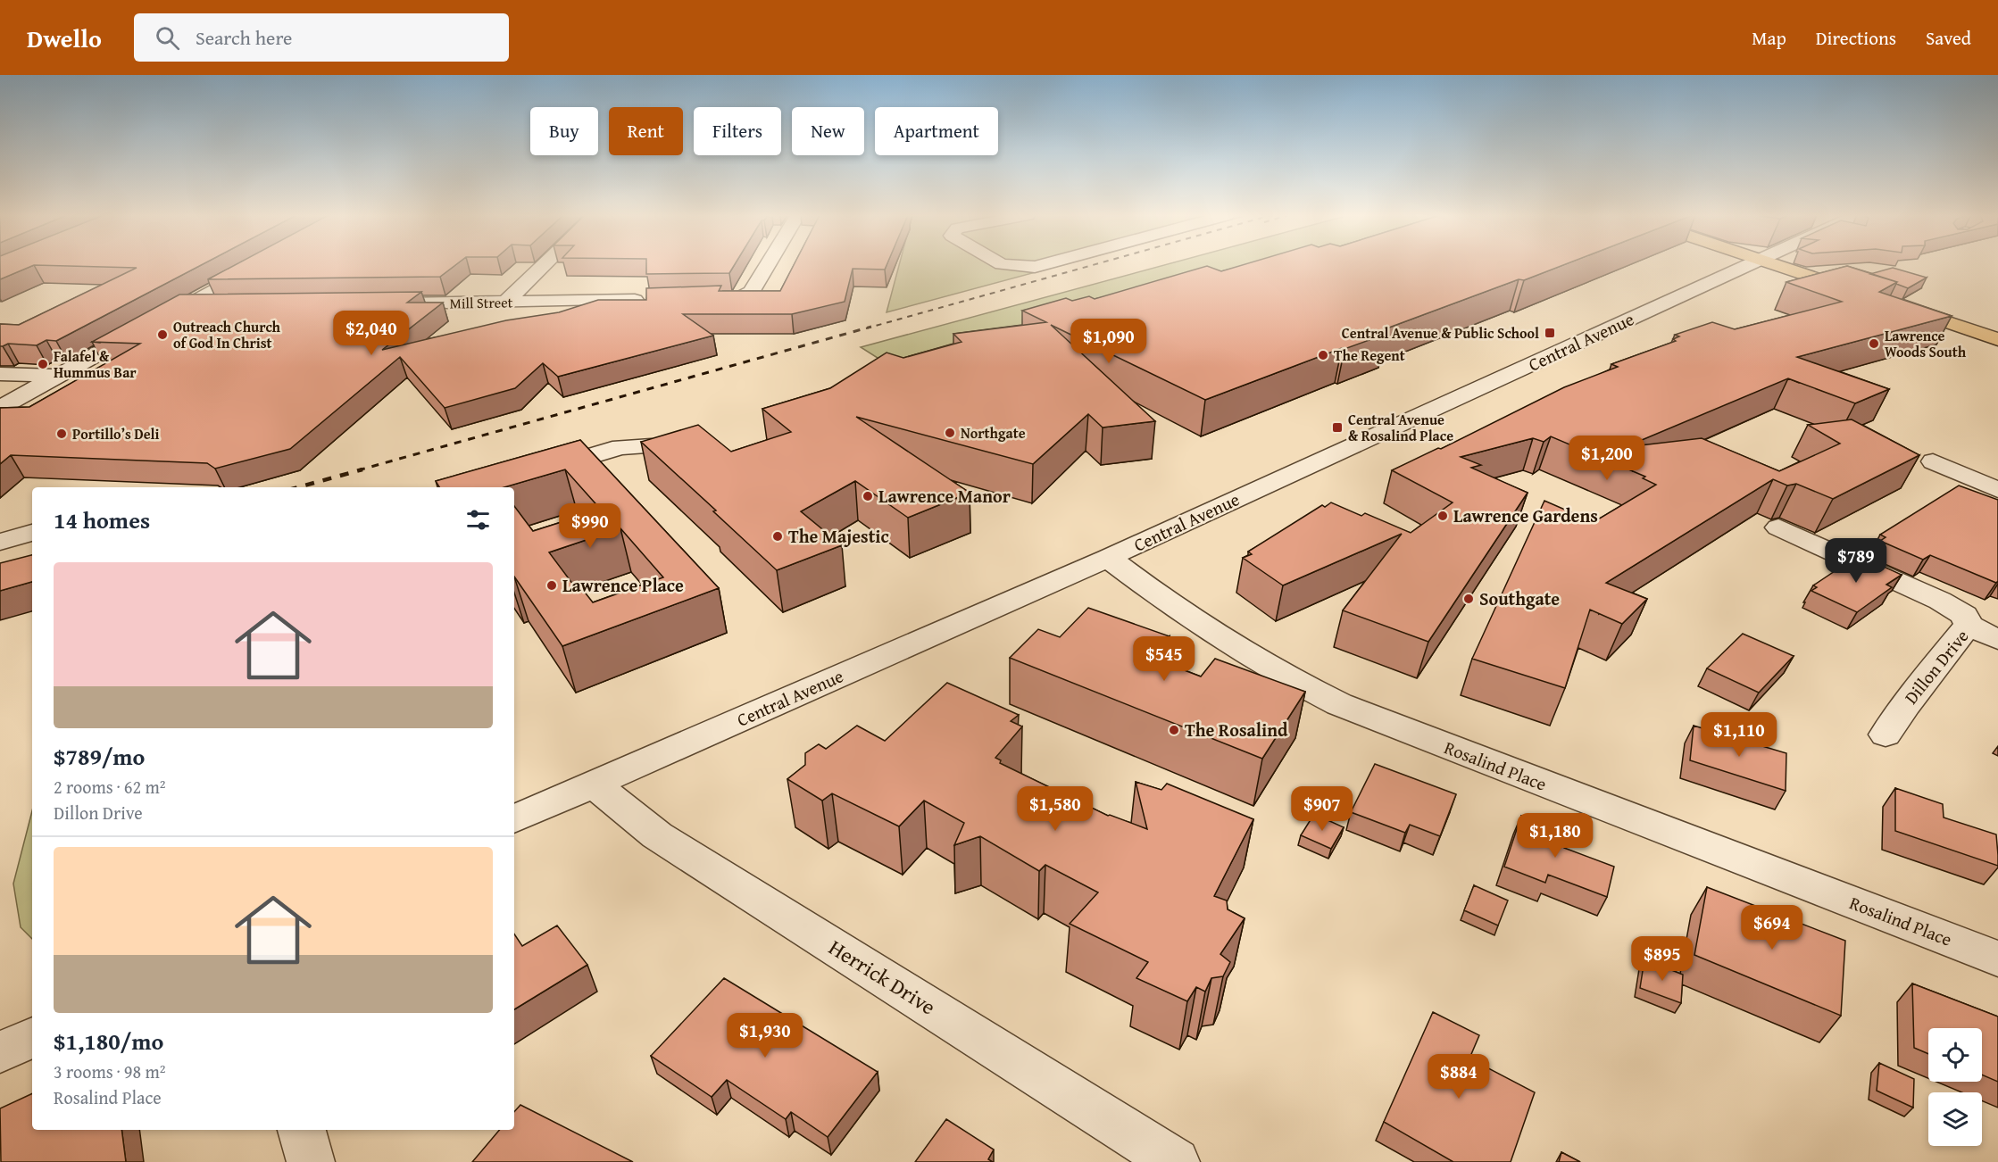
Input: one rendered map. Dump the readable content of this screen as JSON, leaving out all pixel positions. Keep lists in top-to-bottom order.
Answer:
{
  "streets": {
    "street": [
      "Mill Street",
      "Central Avenue",
      "Dillon Drive",
      "Rosalind Place",
      "Herrick Drive"
    ]
  },
  "crossings": [
    ["Central Avenue", "Rosalind Place"],
    ["Central Avenue", "Herrick Drive"]
  ],
  "places": {
    "transit": ["Central Avenue & Public School", "Central Avenue & Rosalind Place"],
    "other": [
      "Outreach Church of God In Christ",
      "Lawrence Woods South",
      "The Regent",
      "Falafel & Hummus Bar",
      "Northgate",
      "Portillo’s Deli",
      "Lawrence Manor",
      "Lawrence Gardens",
      "The Majestic",
      "Lawrence Place",
      "Southgate",
      "The Rosalind"
    ]
  },
  "page": {
    "header": "Dwello",
    "search": "Search here",
    "nav": ["Map", "Directions", "Saved"],
    "chip": [
      "Buy",
      "Rent",
      "Filters",
      "New",
      "Apartment"
    ],
    "price": [
      "$2,040",
      "$1,090",
      "$1,200",
      "$990",
      "$789",
      "$545",
      "$1,110",
      "$1,580",
      "$907",
      "$1,180",
      "$694",
      "$895",
      "$1,930",
      "$884"
    ],
    "heading": "14 homes",
    "list": [
      {
        "name": "$789/mo",
        "note": "2 rooms · 62 m² · Dillon Drive"
      },
      {
        "name": "$1,180/mo",
        "note": "3 rooms · 98 m² · Rosalind Place"
      }
    ]
  }
}
